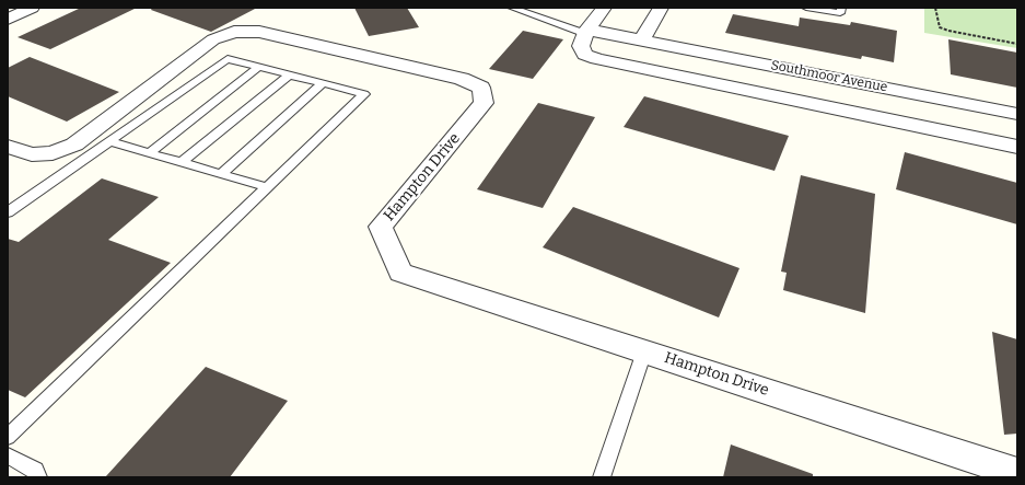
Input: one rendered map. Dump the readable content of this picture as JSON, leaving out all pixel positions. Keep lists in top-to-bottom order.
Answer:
{
  "streets": {
    "street": ["Southmoor Avenue", "Hampton Drive"]
  }
}
